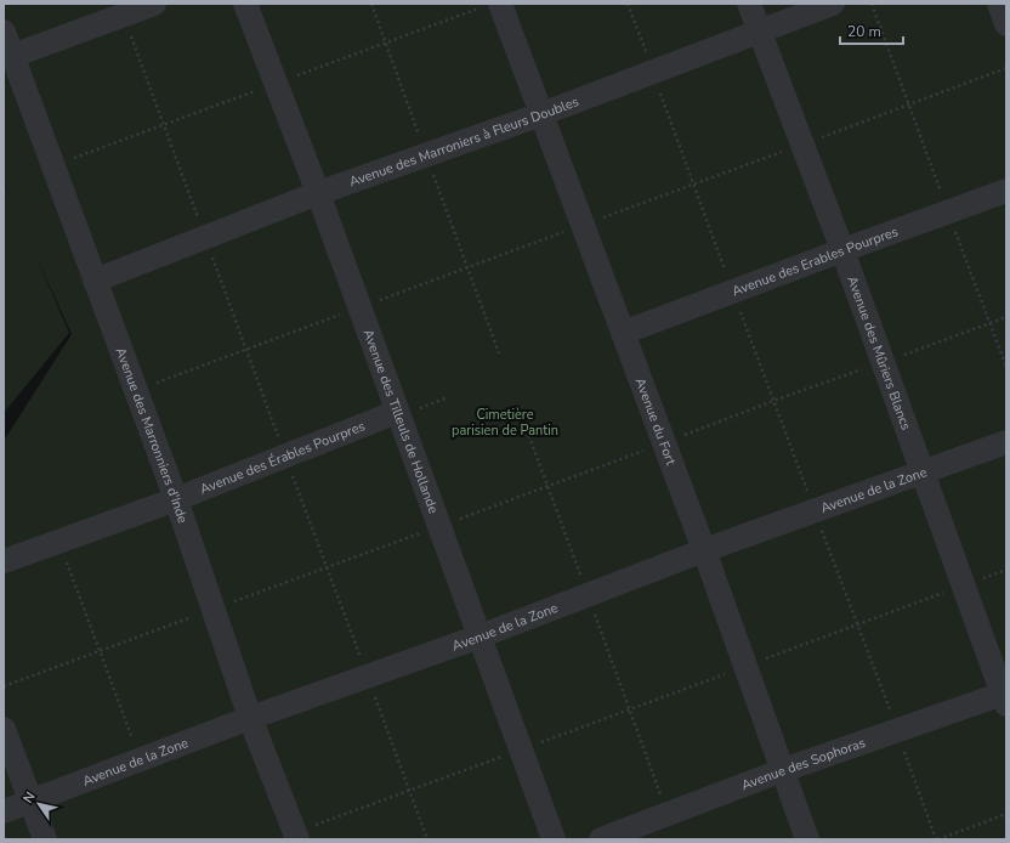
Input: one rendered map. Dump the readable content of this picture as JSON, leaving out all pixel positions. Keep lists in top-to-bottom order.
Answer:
{
  "streets": {
    "lane": [
      "Avenue des Marroniers à Fleurs Doubles",
      "Avenue des Erables Pourpres",
      "Avenue des Mûriers Blancs",
      "Avenue du Fort",
      "Avenue des Tilleuls de Hollande",
      "Avenue des Marronniers d'Inde",
      "Avenue des Érables Pourpres",
      "Avenue de la Zone",
      "Avenue des Sophoras"
    ]
  },
  "crossings": [
    ["Avenue des Marroniers à Fleurs Doubles", "Avenue des Mûriers Blancs"],
    ["Avenue des Marroniers à Fleurs Doubles", "Avenue du Fort"],
    ["Avenue des Marroniers à Fleurs Doubles", "Avenue des Tilleuls de Hollande"],
    ["Avenue des Marroniers à Fleurs Doubles", "Avenue des Marronniers d'Inde"],
    ["Avenue des Erables Pourpres", "Avenue des Mûriers Blancs"],
    ["Avenue des Erables Pourpres", "Avenue du Fort"],
    ["Avenue des Mûriers Blancs", "Avenue de la Zone"],
    ["Avenue des Mûriers Blancs", "Avenue des Sophoras"],
    ["Avenue du Fort", "Avenue de la Zone"],
    ["Avenue du Fort", "Avenue des Sophoras"],
    ["Avenue des Tilleuls de Hollande", "Avenue des Érables Pourpres"],
    ["Avenue des Tilleuls de Hollande", "Avenue de la Zone"],
    ["Avenue des Marronniers d'Inde", "Avenue des Érables Pourpres"],
    ["Avenue des Marronniers d'Inde", "Avenue de la Zone"]
  ],
  "parks": ["Cimetière parisien de Pantin"],
  "scale_bar": "20 m",
  "north": "top left"
}
